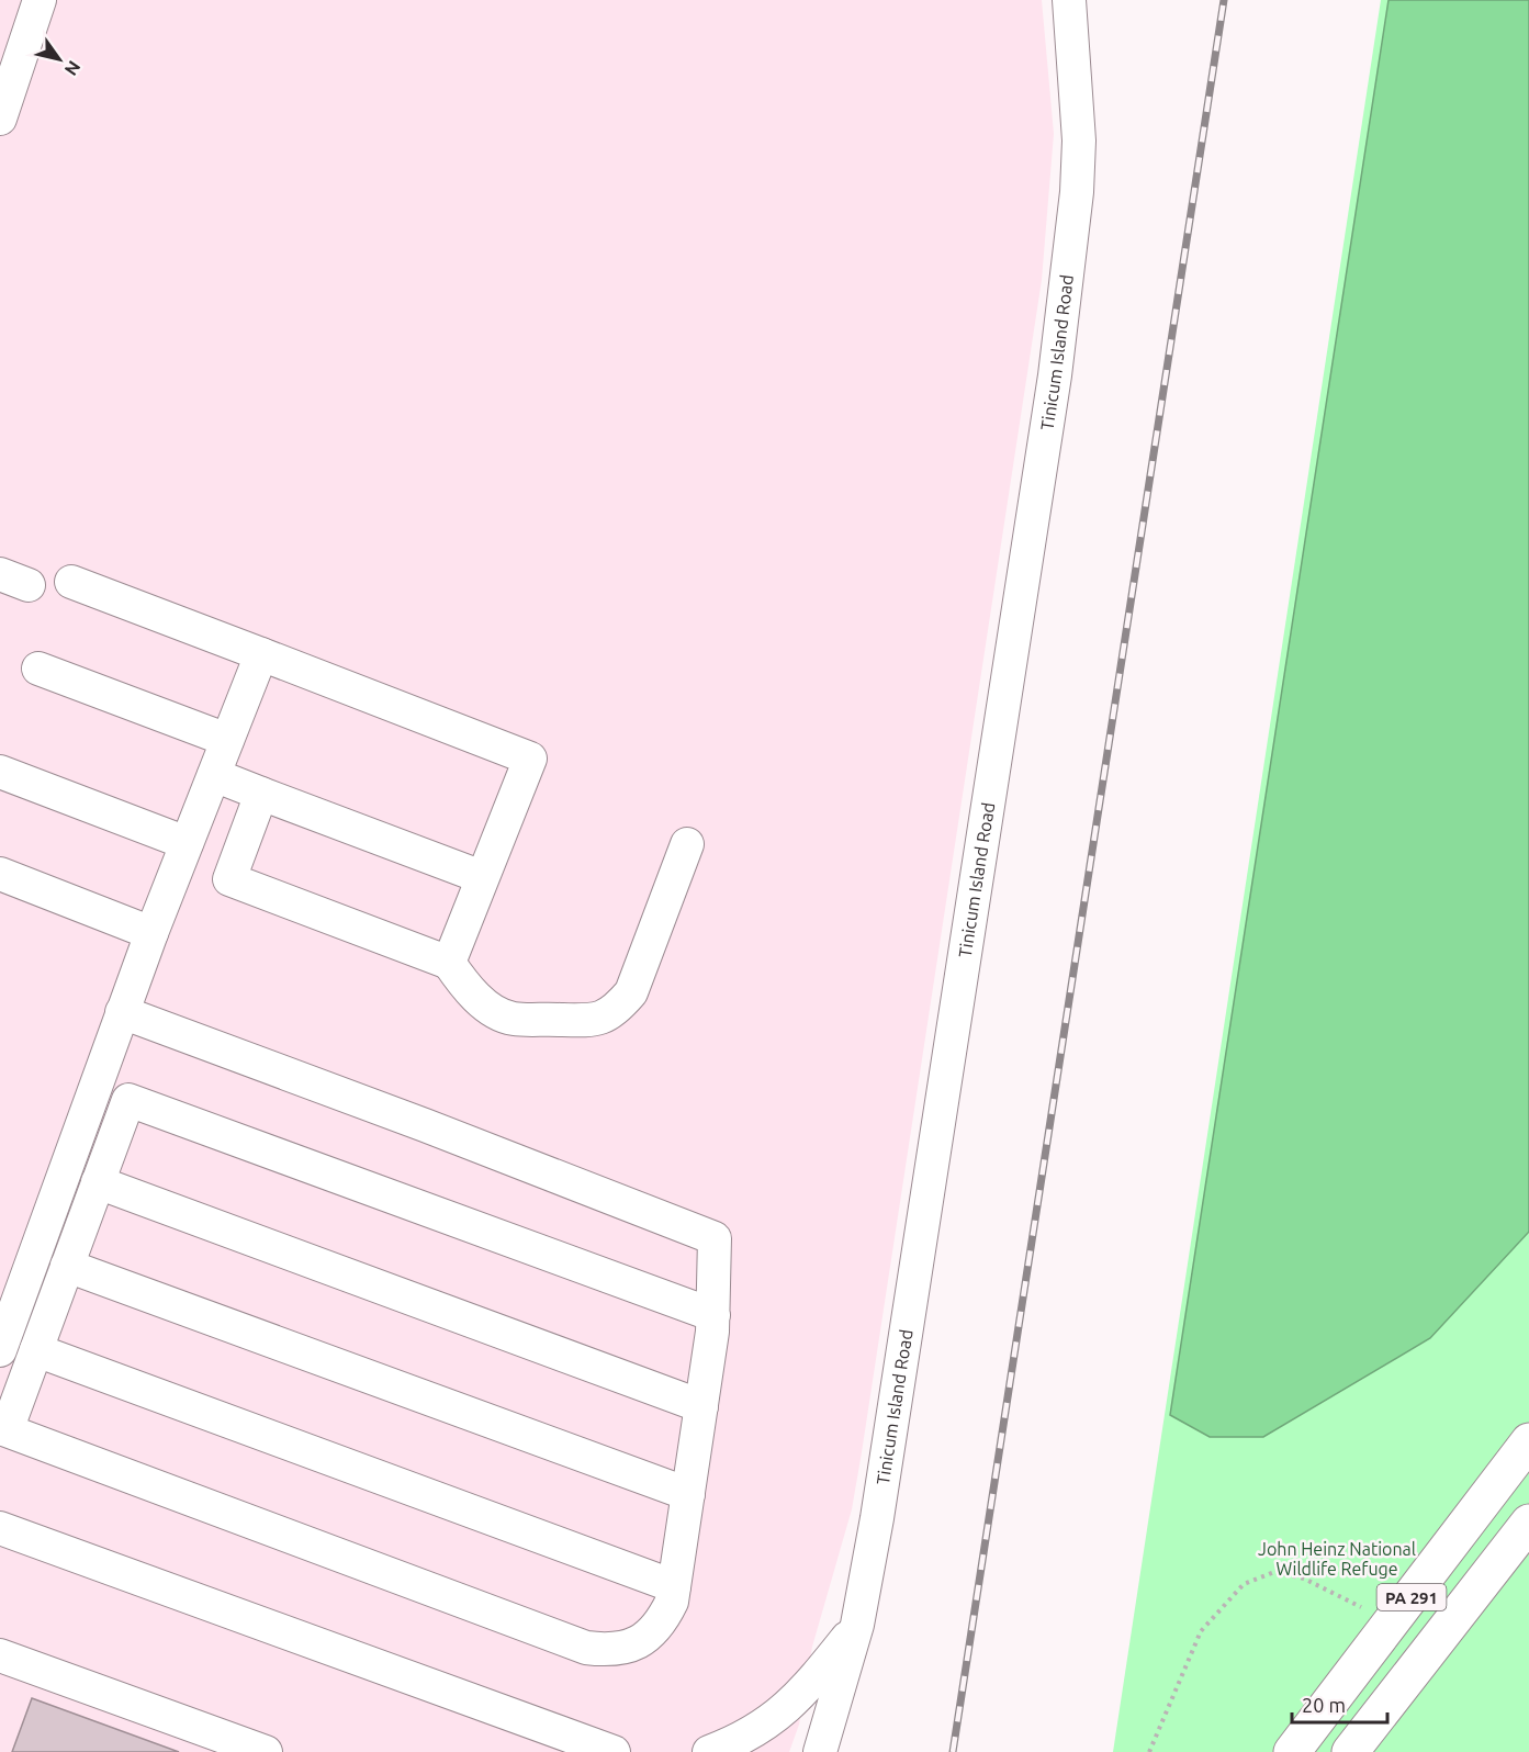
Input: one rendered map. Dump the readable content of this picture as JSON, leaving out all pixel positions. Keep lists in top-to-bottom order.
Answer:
{
  "streets": {
    "main road": ["PA 291"],
    "street": ["Tinicum Island Road"]
  },
  "parks": ["John Heinz National Wildlife Refuge"],
  "scale_bar": "20 m",
  "north": "bottom right"
}
